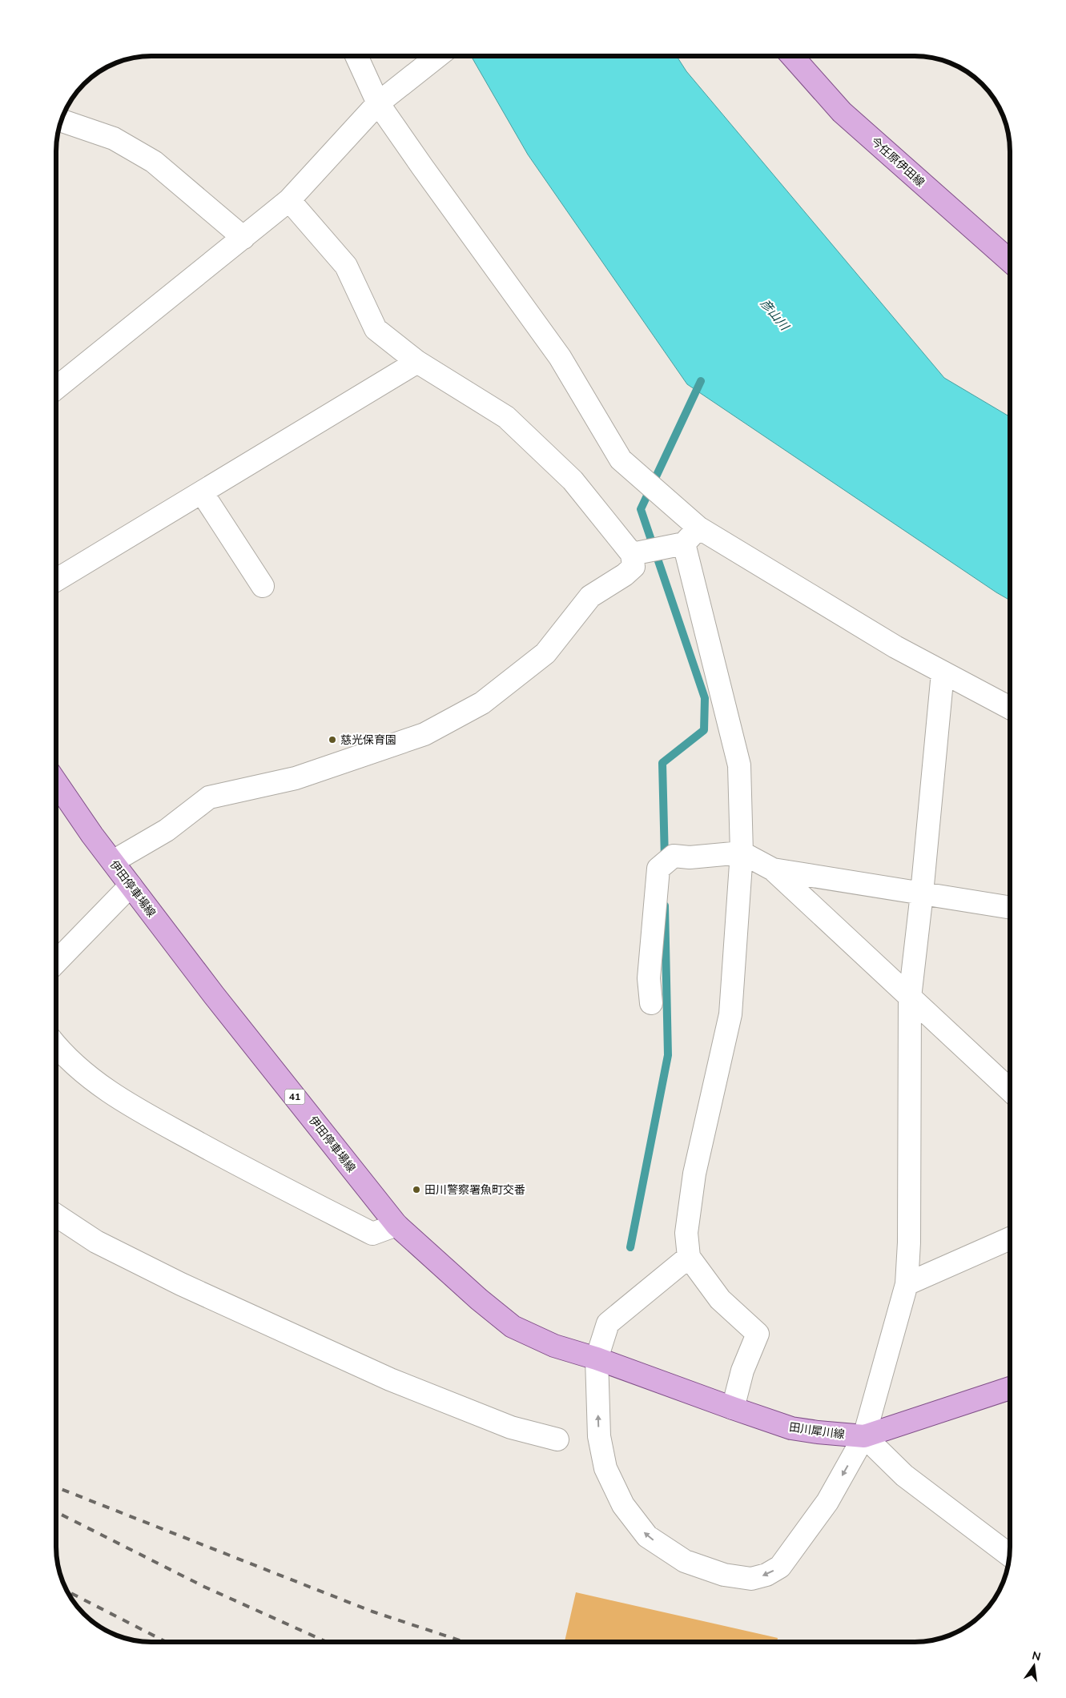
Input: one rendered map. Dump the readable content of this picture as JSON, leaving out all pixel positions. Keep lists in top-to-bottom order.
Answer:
{
  "streets": {
    "main road": [
      "今任原伊田線",
      "伊田停車場線",
      "41",
      "田川犀川線"
    ]
  },
  "crossings": [
    ["伊田停車場線", "田川犀川線"]
  ],
  "water": ["彦山川"],
  "places": ["慈光保育園", "田川警察署魚町交番"],
  "north": "top"
}
